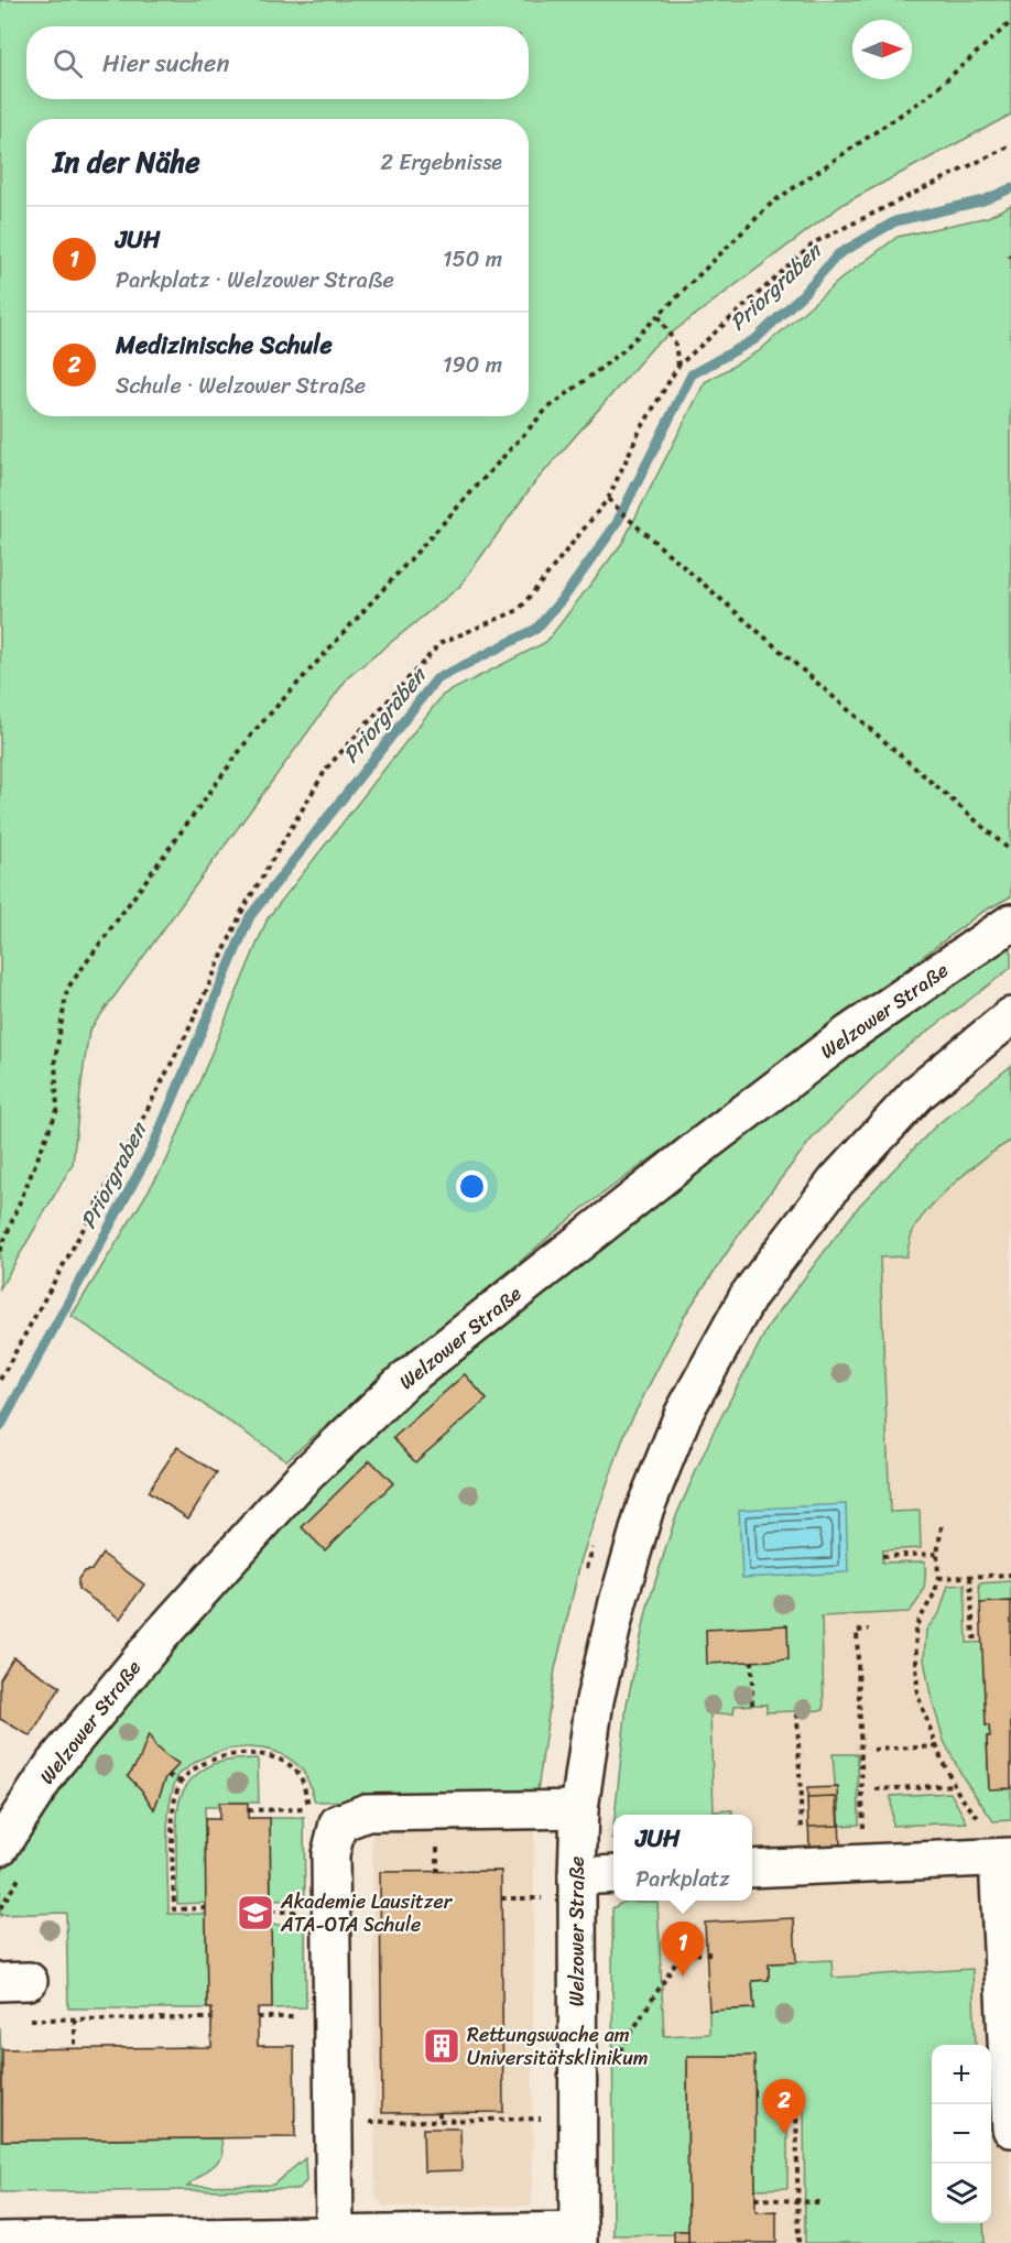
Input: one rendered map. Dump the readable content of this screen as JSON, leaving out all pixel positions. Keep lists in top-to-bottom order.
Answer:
{
  "streets": {
    "street": ["Welzower Straße"]
  },
  "water": ["Priorgraben"],
  "places": {
    "school or university": ["Akademie Lausitzer ATA-OTA Schule"],
    "building": ["Rettungswache am Universitätsklinikum"]
  },
  "north": "right",
  "page": {
    "search": "Hier suchen",
    "heading": ["In der Nähe", "2 Ergebnisse"],
    "list": [
      {
        "mark": "1",
        "name": "JUH",
        "note": "Parkplatz · Welzower Straße",
        "value": "150 m"
      },
      {
        "mark": "2",
        "name": "Medizinische Schule",
        "note": "Schule · Welzower Straße",
        "value": "190 m"
      }
    ],
    "popup": ["JUH", "Parkplatz"],
    "pins": ["1", "2"],
    "map_buttons": ["+", "−"]
  }
}
